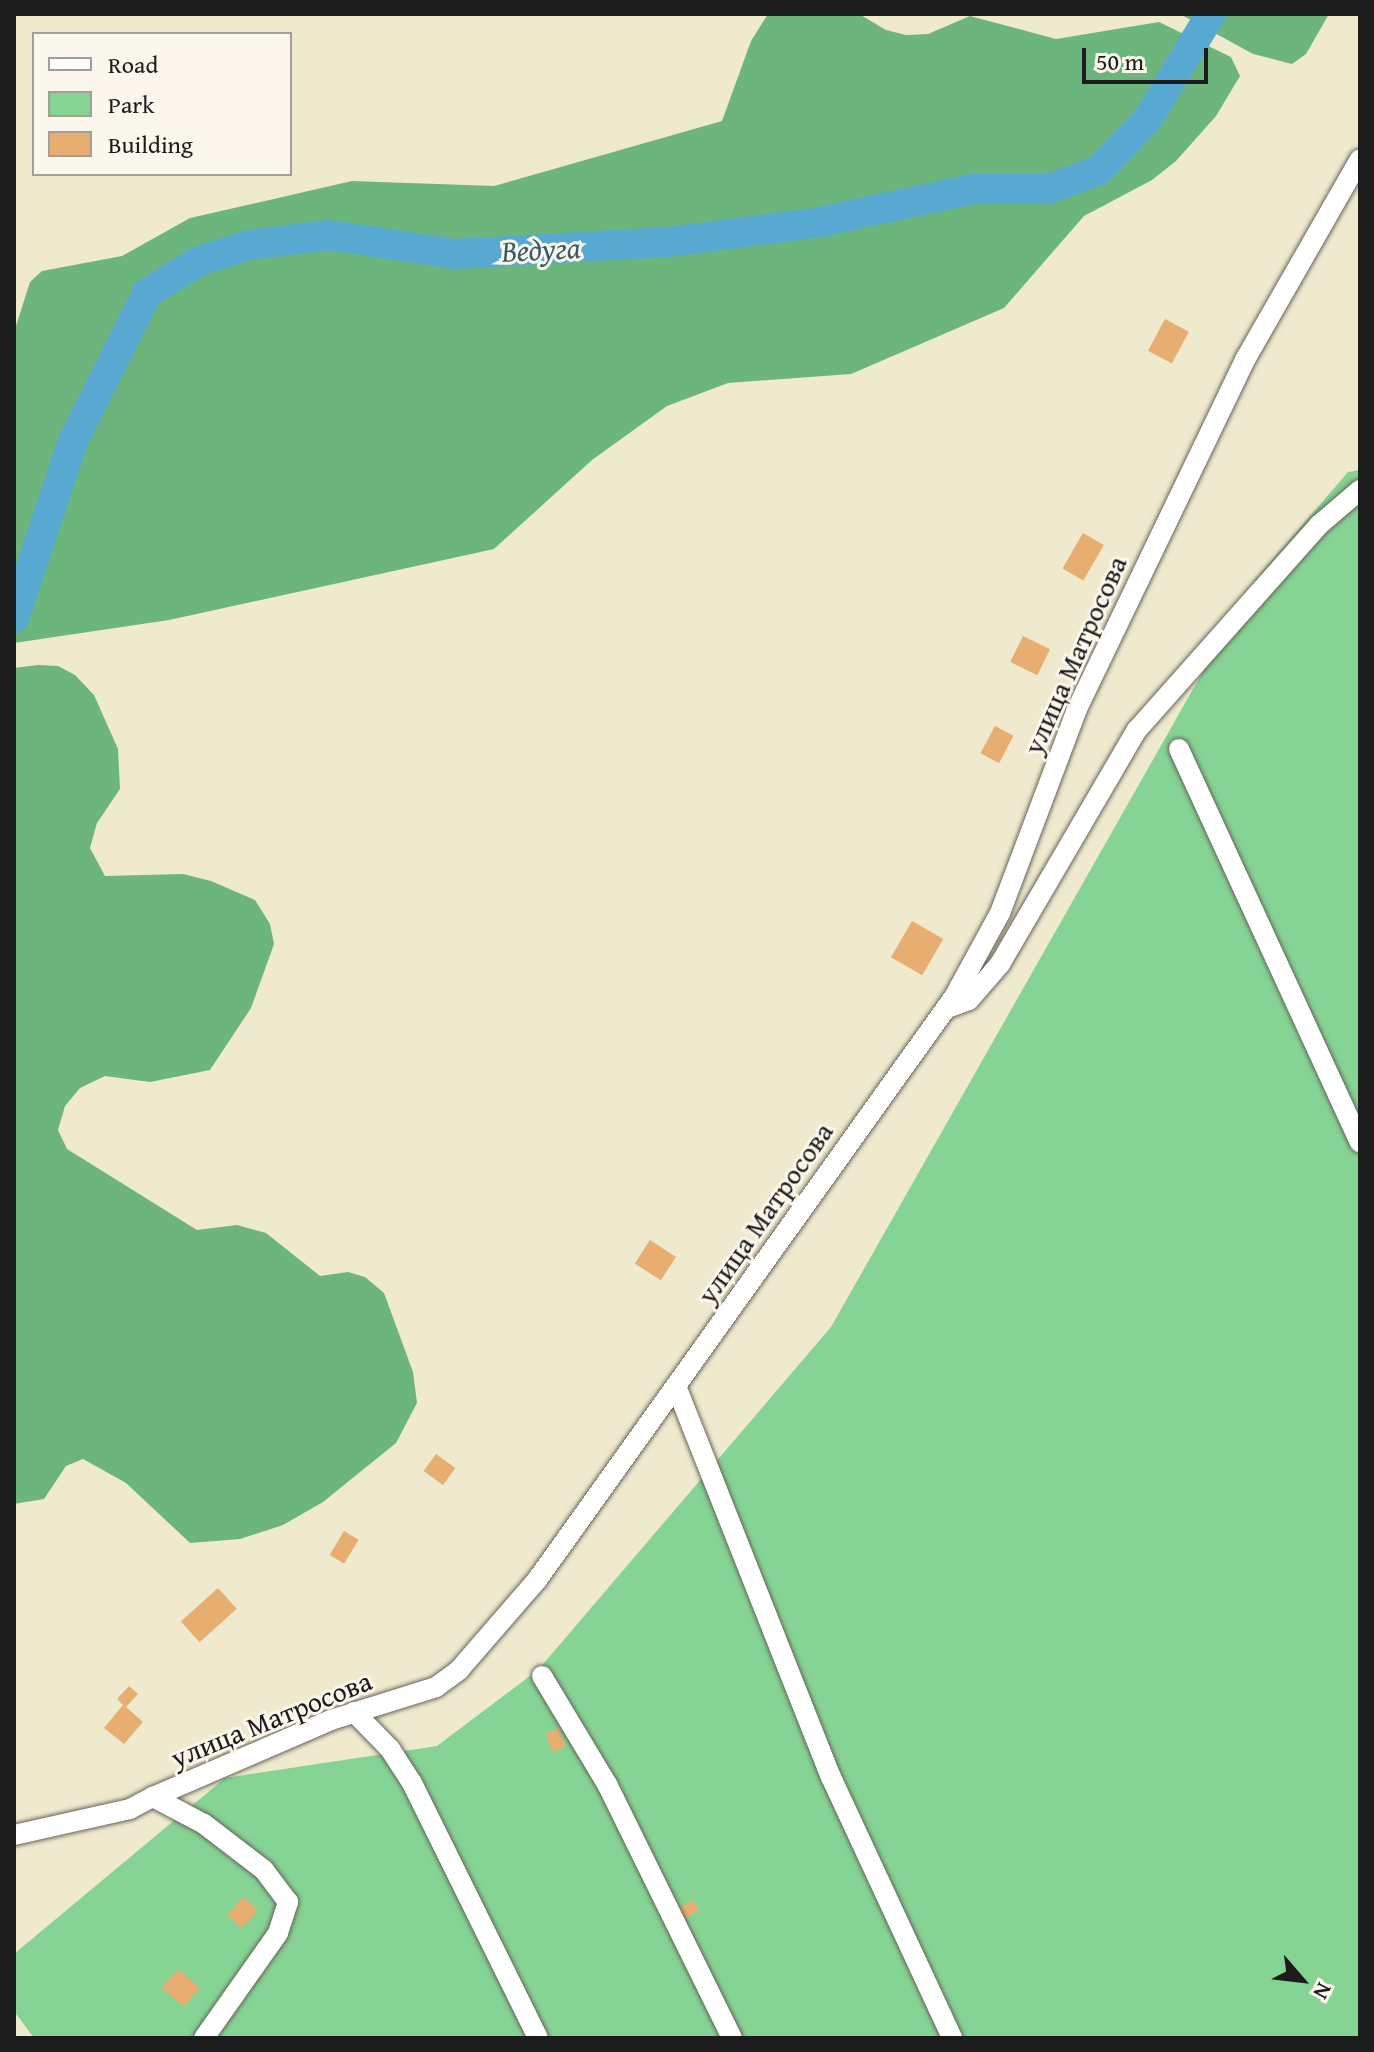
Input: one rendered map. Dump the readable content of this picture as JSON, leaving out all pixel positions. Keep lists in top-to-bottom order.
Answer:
{
  "streets": {
    "street": ["улица Матросова"]
  },
  "water": ["Ведуга"],
  "legend": ["Road", "Park", "Building"],
  "scale_bar": "50 m",
  "north": "bottom right"
}
